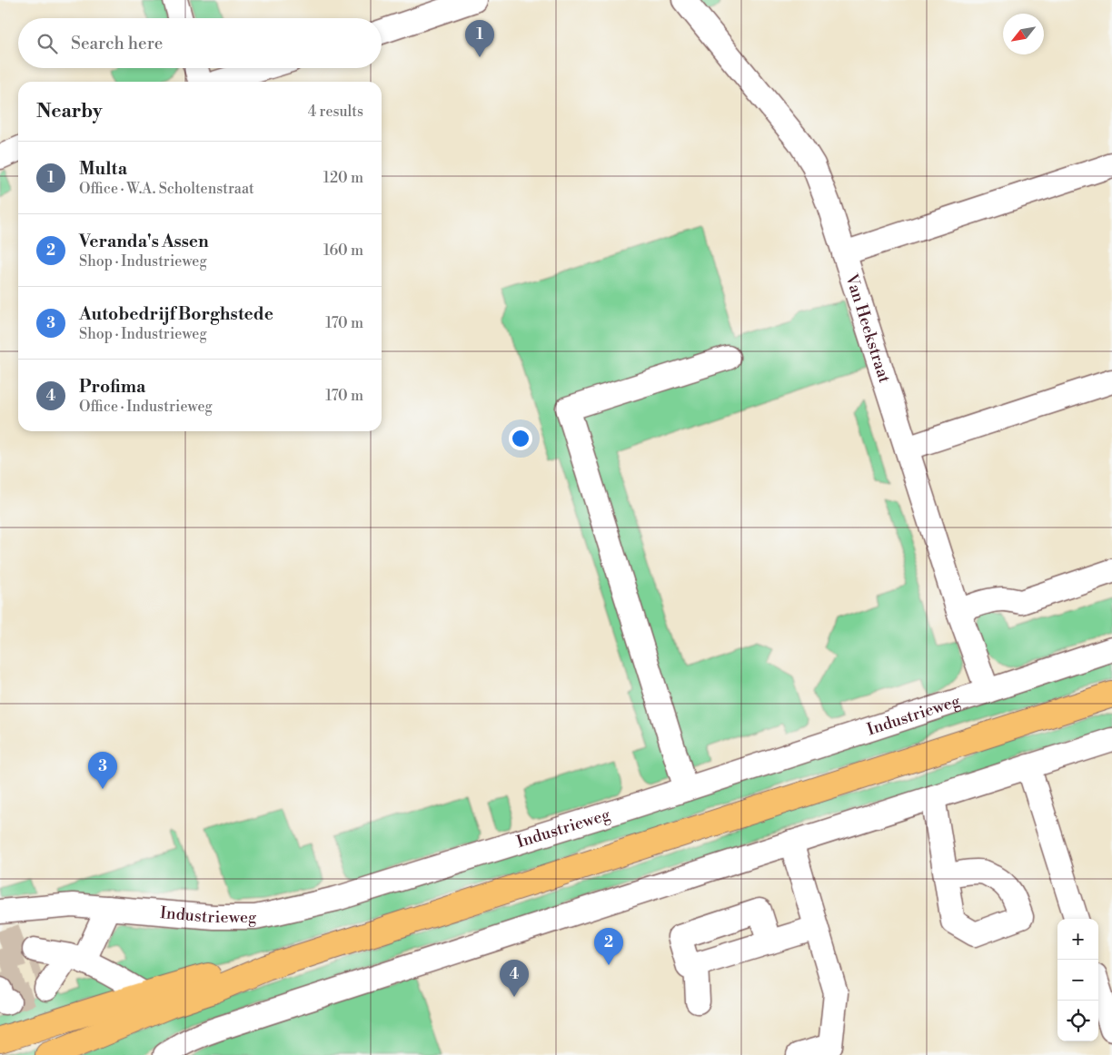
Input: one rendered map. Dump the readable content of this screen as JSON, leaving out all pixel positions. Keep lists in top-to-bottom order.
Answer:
{
  "streets": {
    "street": ["Van Heekstraat", "Industrieweg"]
  },
  "crossings": [
    ["Van Heekstraat", "Industrieweg"]
  ],
  "north": "bottom left",
  "page": {
    "search": "Search here",
    "pins": [
      "1",
      "3",
      "2",
      "4"
    ],
    "heading": ["Nearby", "4 results"],
    "list": [
      {
        "mark": "1",
        "name": "Multa",
        "note": "Office · W.A. Scholtenstraat",
        "value": "120 m"
      },
      {
        "mark": "2",
        "name": "Veranda's Assen",
        "note": "Shop · Industrieweg",
        "value": "160 m"
      },
      {
        "mark": "3",
        "name": "Autobedrijf Borghstede",
        "note": "Shop · Industrieweg",
        "value": "170 m"
      },
      {
        "mark": "4",
        "name": "Profima",
        "note": "Office · Industrieweg",
        "value": "170 m"
      }
    ],
    "map_buttons": ["+", "−"]
  }
}
